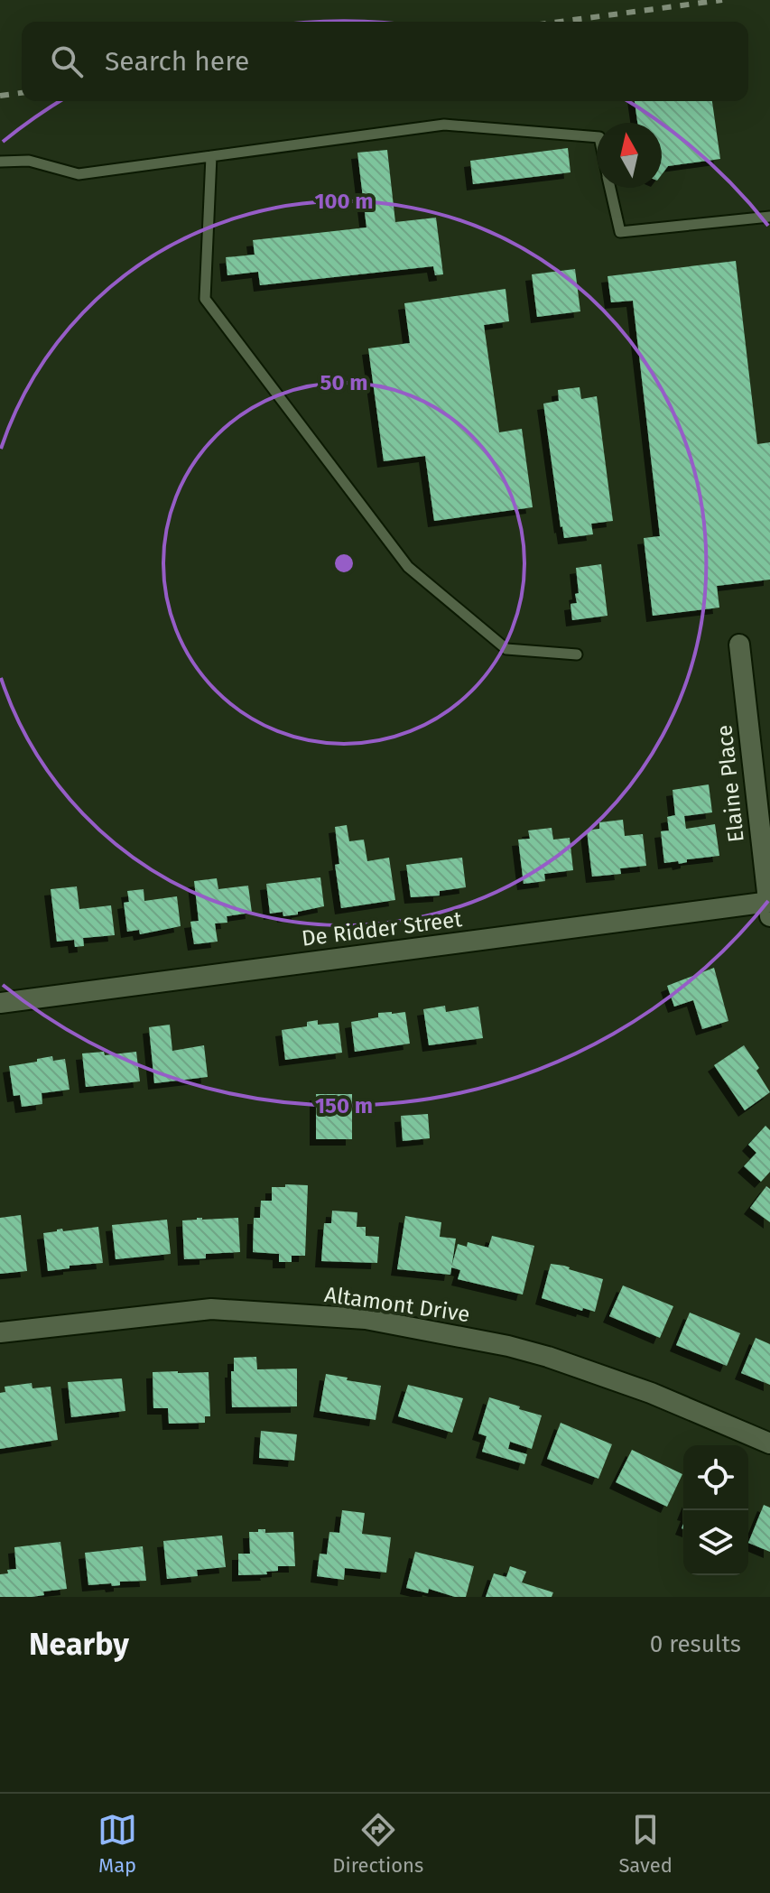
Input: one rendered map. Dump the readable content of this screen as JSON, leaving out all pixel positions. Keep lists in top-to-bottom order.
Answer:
{
  "streets": {
    "street": ["Elaine Place", "De Ridder Street", "Altamont Drive"]
  },
  "crossings": [
    ["Elaine Place", "De Ridder Street"]
  ],
  "north": "top",
  "page": {
    "search": "Search here",
    "heading": ["Nearby", "0 results"],
    "nav": ["Map", "Directions", "Saved"]
  },
  "rings": ["100 m", "50 m", "150 m"]
}
